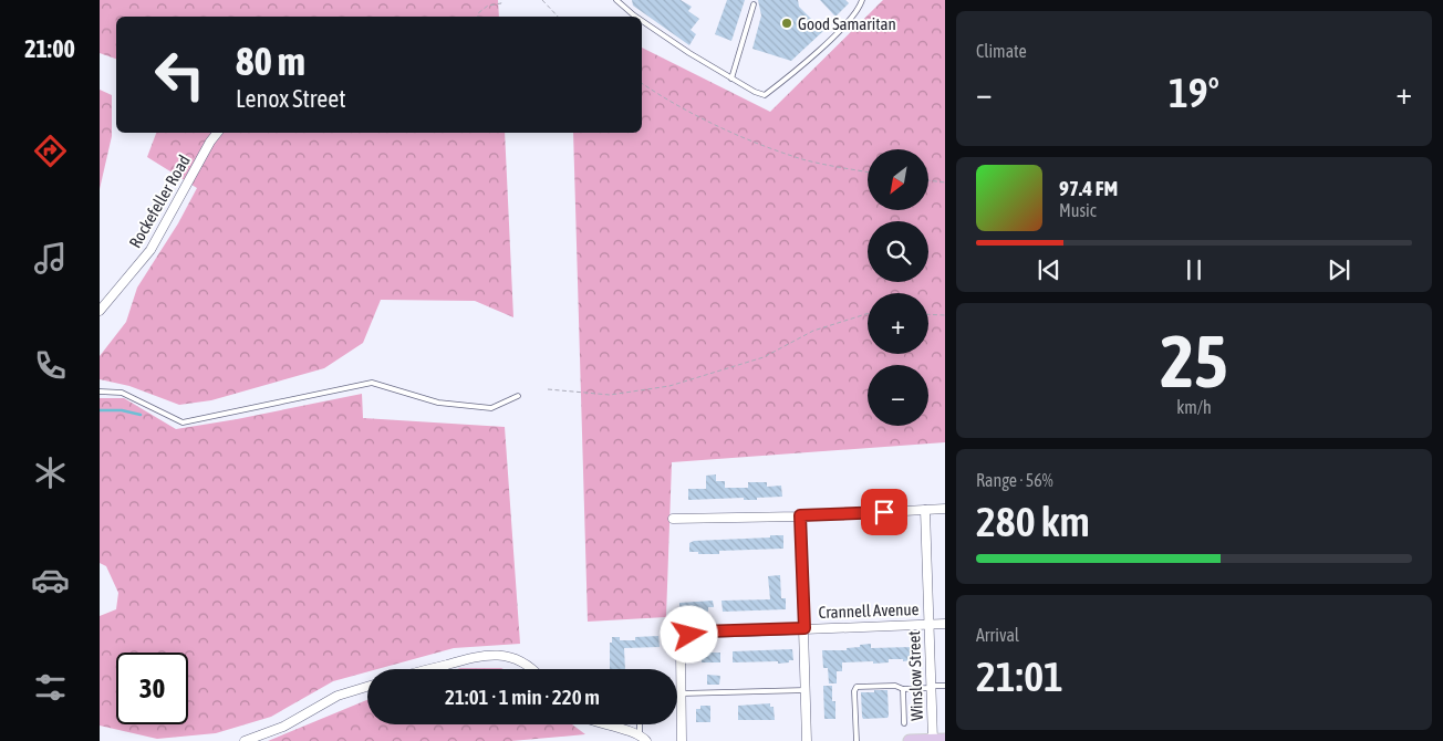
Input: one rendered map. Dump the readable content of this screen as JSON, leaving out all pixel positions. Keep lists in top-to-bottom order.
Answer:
{
  "streets": {
    "street": ["Rockefeller Road", "Crannell Avenue", "Winslow Street"]
  },
  "crossings": [
    ["Crannell Avenue", "Winslow Street"]
  ],
  "places": ["Good Samaritan"],
  "north": "bottom left",
  "page": {
    "tabs": "21:00",
    "tile": [
      "Climate",
      ["25", "km/h"],
      ["Range · 56%", "280 km"],
      ["Arrival", "21:01"]
    ],
    "turn": ["80 m", "Lenox Street"],
    "heat": ["−", "19°", "+"],
    "map_buttons": ["+", "−"],
    "song": ["97.4 FM", "Music"],
    "limit": "30",
    "trip": "21:01 · 1 min · 220 m"
  }
}
